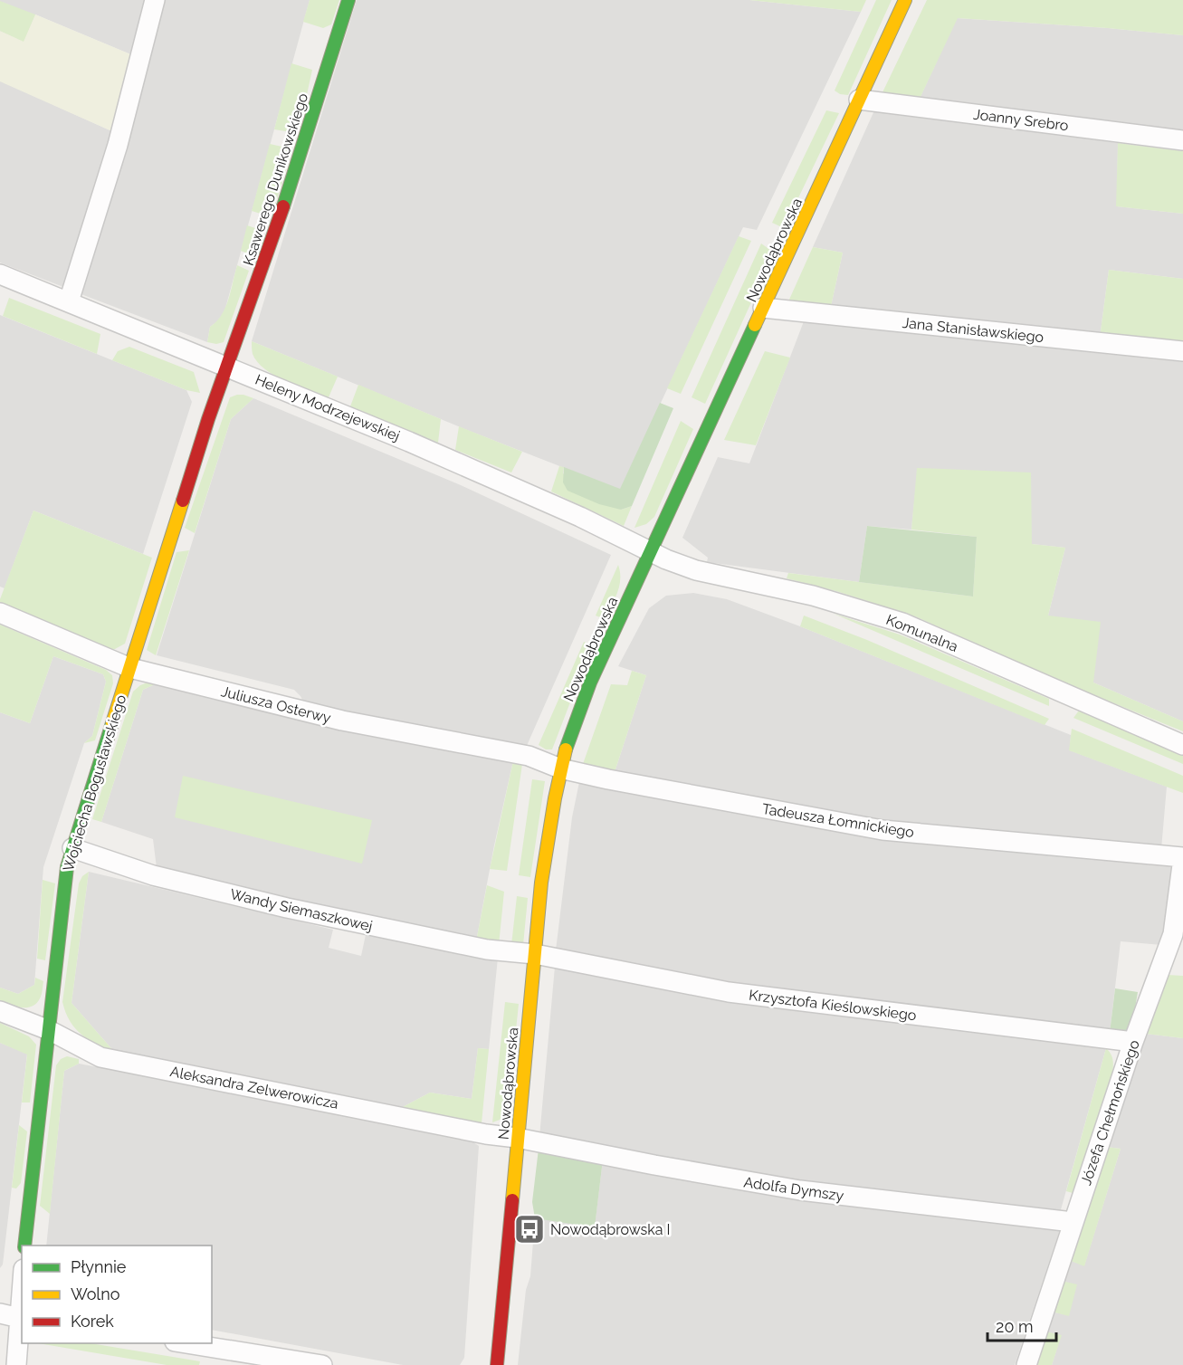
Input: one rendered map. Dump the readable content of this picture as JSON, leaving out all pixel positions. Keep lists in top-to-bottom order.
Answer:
{
  "streets": {
    "street": [
      "Joanny Srebro",
      "Ksawerego Dunikowskiego",
      "Nowodąbrowska",
      "Jana Stanisławskiego",
      "Heleny Modrzejewskiej",
      "Komunalna",
      "Juliusza Osterwy",
      "Wojciecha Bogusławskiego",
      "Tadeusza Łomnickiego",
      "Wandy Siemaszkowej",
      "Krzysztofa Kieślowskiego",
      "Aleksandra Zelwerowicza",
      "Józefa Chełmońskiego",
      "Adolfa Dymszy"
    ]
  },
  "crossings": [
    ["Joanny Srebro", "Nowodąbrowska"],
    ["Ksawerego Dunikowskiego", "Heleny Modrzejewskiej"],
    ["Ksawerego Dunikowskiego", "Wojciecha Bogusławskiego"],
    ["Nowodąbrowska", "Jana Stanisławskiego"],
    ["Nowodąbrowska", "Heleny Modrzejewskiej"],
    ["Nowodąbrowska", "Komunalna"],
    ["Nowodąbrowska", "Juliusza Osterwy"],
    ["Nowodąbrowska", "Tadeusza Łomnickiego"],
    ["Nowodąbrowska", "Wandy Siemaszkowej"],
    ["Nowodąbrowska", "Krzysztofa Kieślowskiego"],
    ["Nowodąbrowska", "Aleksandra Zelwerowicza"],
    ["Nowodąbrowska", "Adolfa Dymszy"],
    ["Heleny Modrzejewskiej", "Komunalna"],
    ["Heleny Modrzejewskiej", "Wojciecha Bogusławskiego"],
    ["Juliusza Osterwy", "Wojciecha Bogusławskiego"],
    ["Juliusza Osterwy", "Tadeusza Łomnickiego"],
    ["Wojciecha Bogusławskiego", "Wandy Siemaszkowej"],
    ["Wojciecha Bogusławskiego", "Aleksandra Zelwerowicza"],
    ["Tadeusza Łomnickiego", "Józefa Chełmońskiego"],
    ["Wandy Siemaszkowej", "Krzysztofa Kieślowskiego"],
    ["Krzysztofa Kieślowskiego", "Józefa Chełmońskiego"],
    ["Aleksandra Zelwerowicza", "Adolfa Dymszy"],
    ["Józefa Chełmońskiego", "Adolfa Dymszy"]
  ],
  "places": {
    "bus stop": ["Nowodąbrowska I"]
  },
  "legend": ["Płynnie", "Wolno", "Korek"],
  "scale_bar": "20 m"
}
